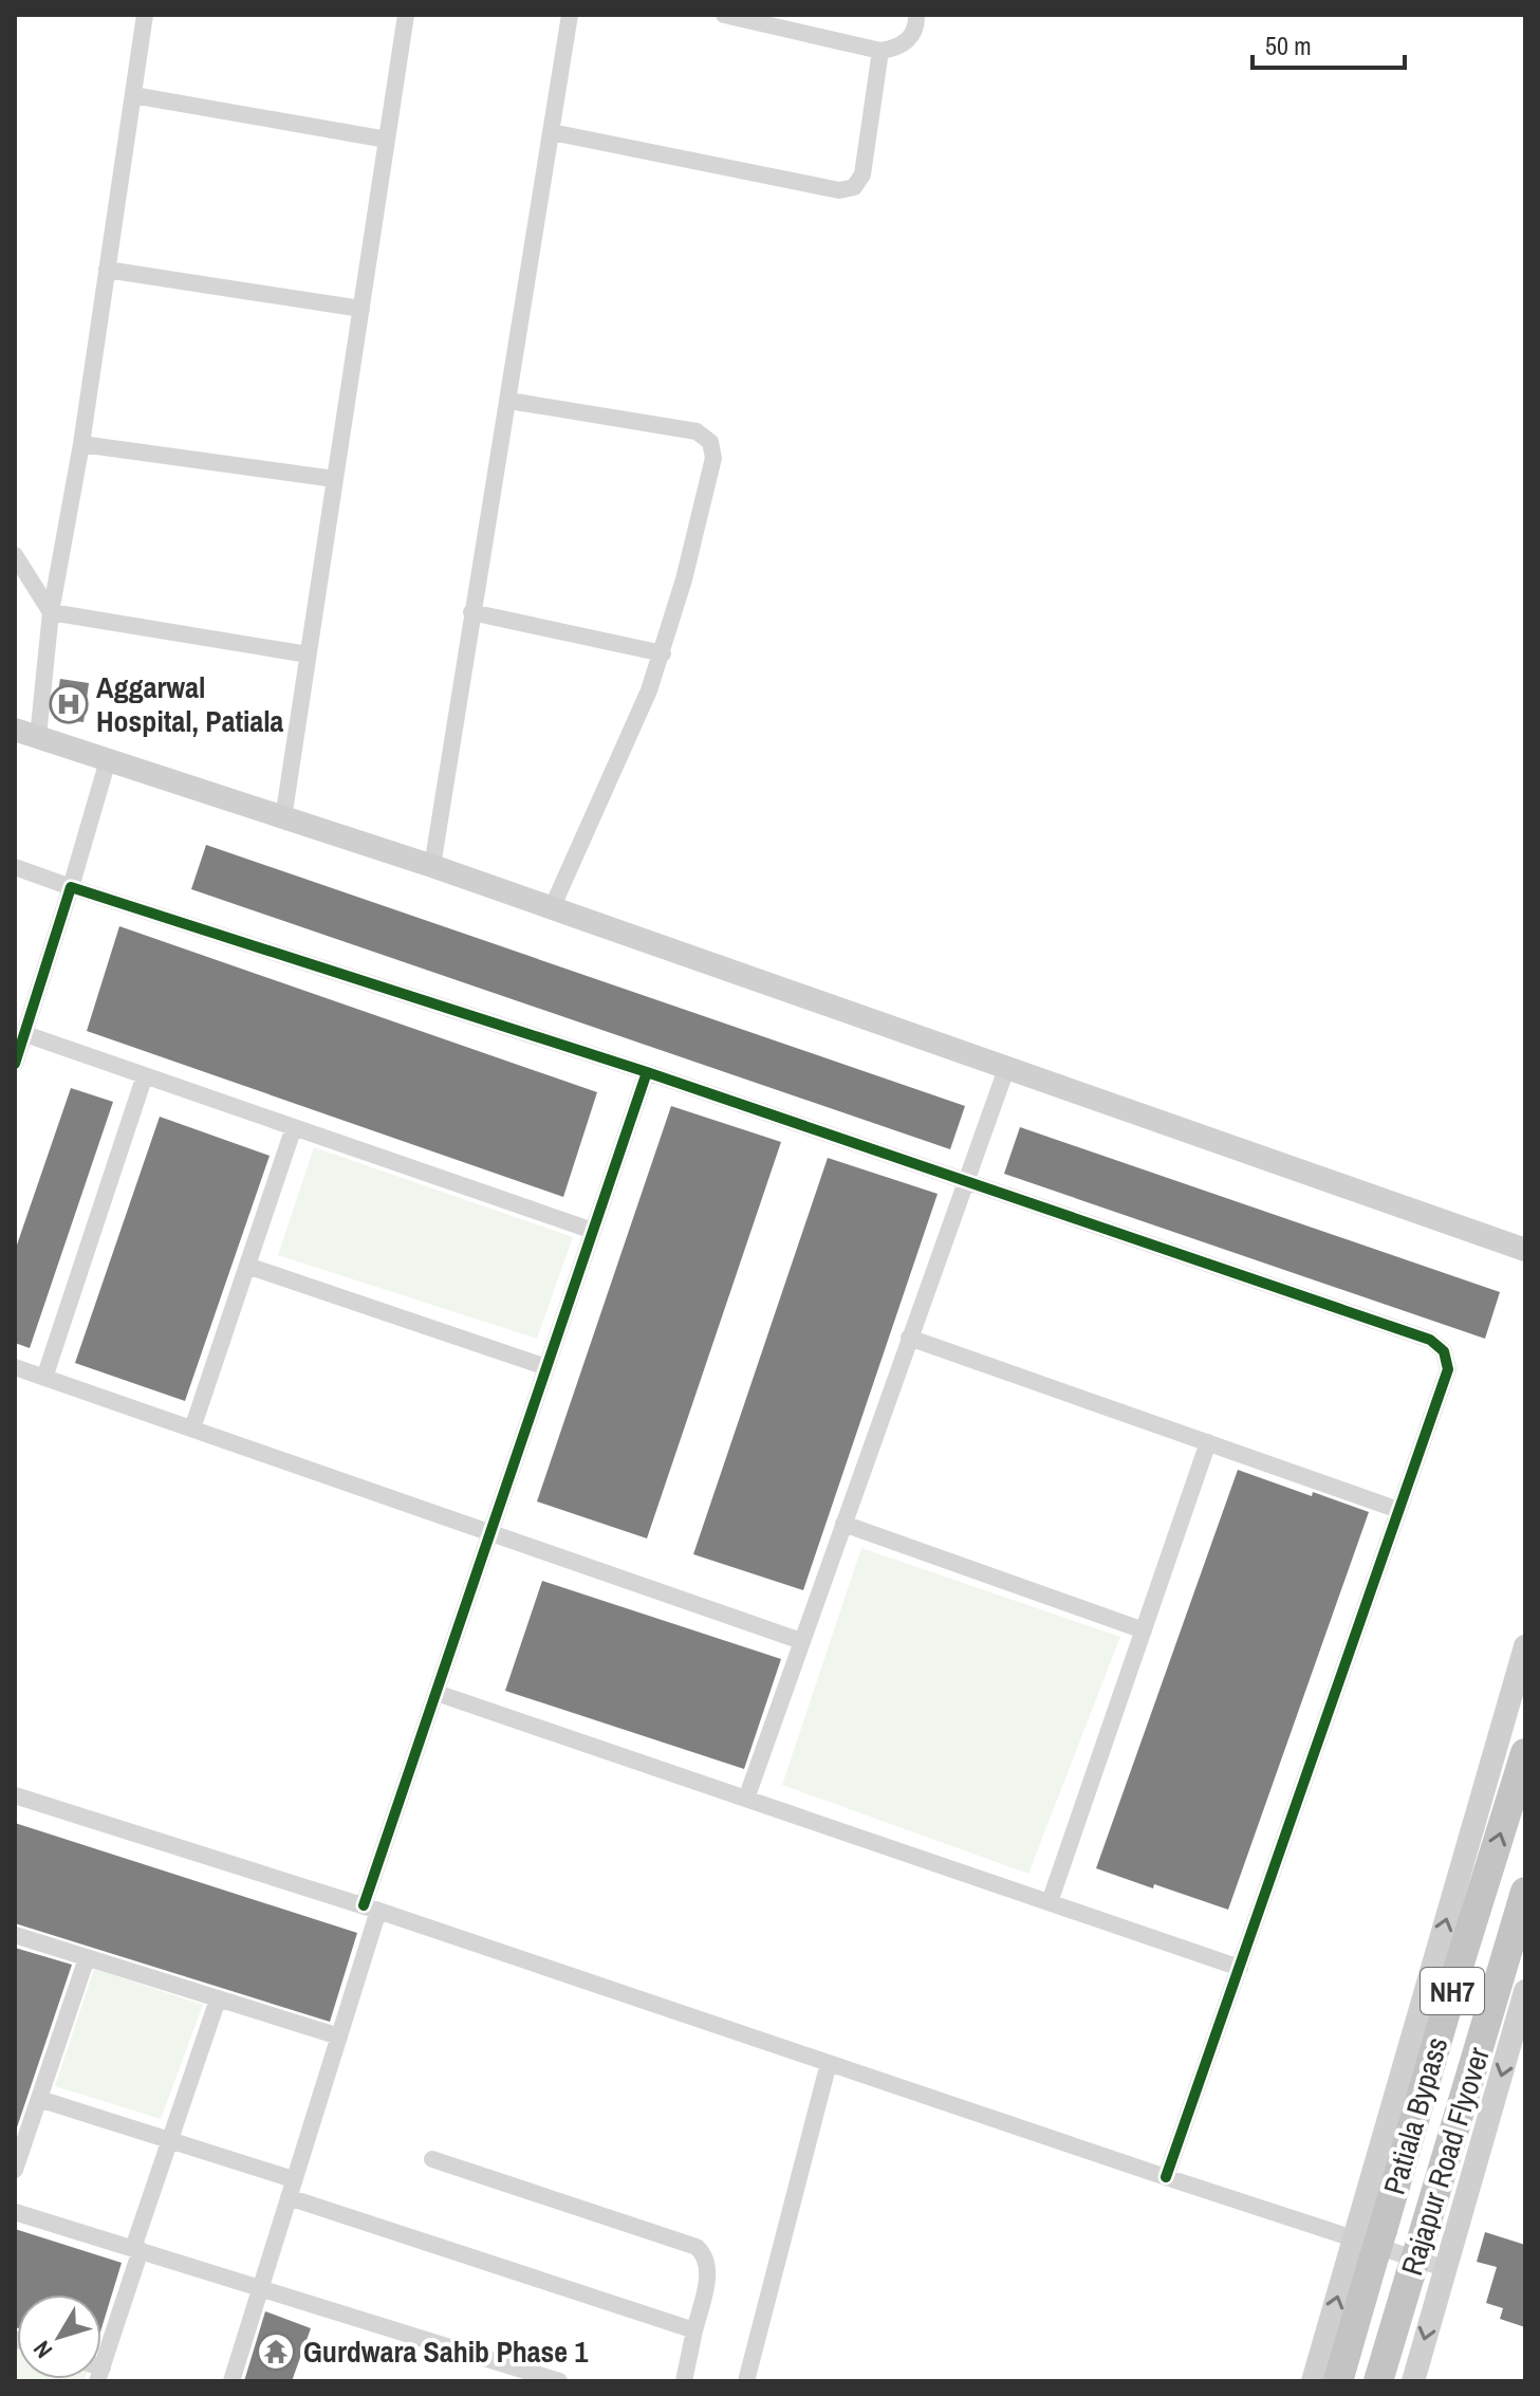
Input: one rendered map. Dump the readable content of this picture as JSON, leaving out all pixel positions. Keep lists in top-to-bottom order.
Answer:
{
  "streets": {
    "highway": ["NH7", "Patiala Bypass", "Rajapur Road Flyover"]
  },
  "one_way": ["Patiala Bypass"],
  "places": {
    "hospital": ["Aggarwal Hospital, Patiala"],
    "temple": ["Gurdwara Sahib Phase 1"]
  },
  "scale_bar": "50 m",
  "north": "bottom left"
}
